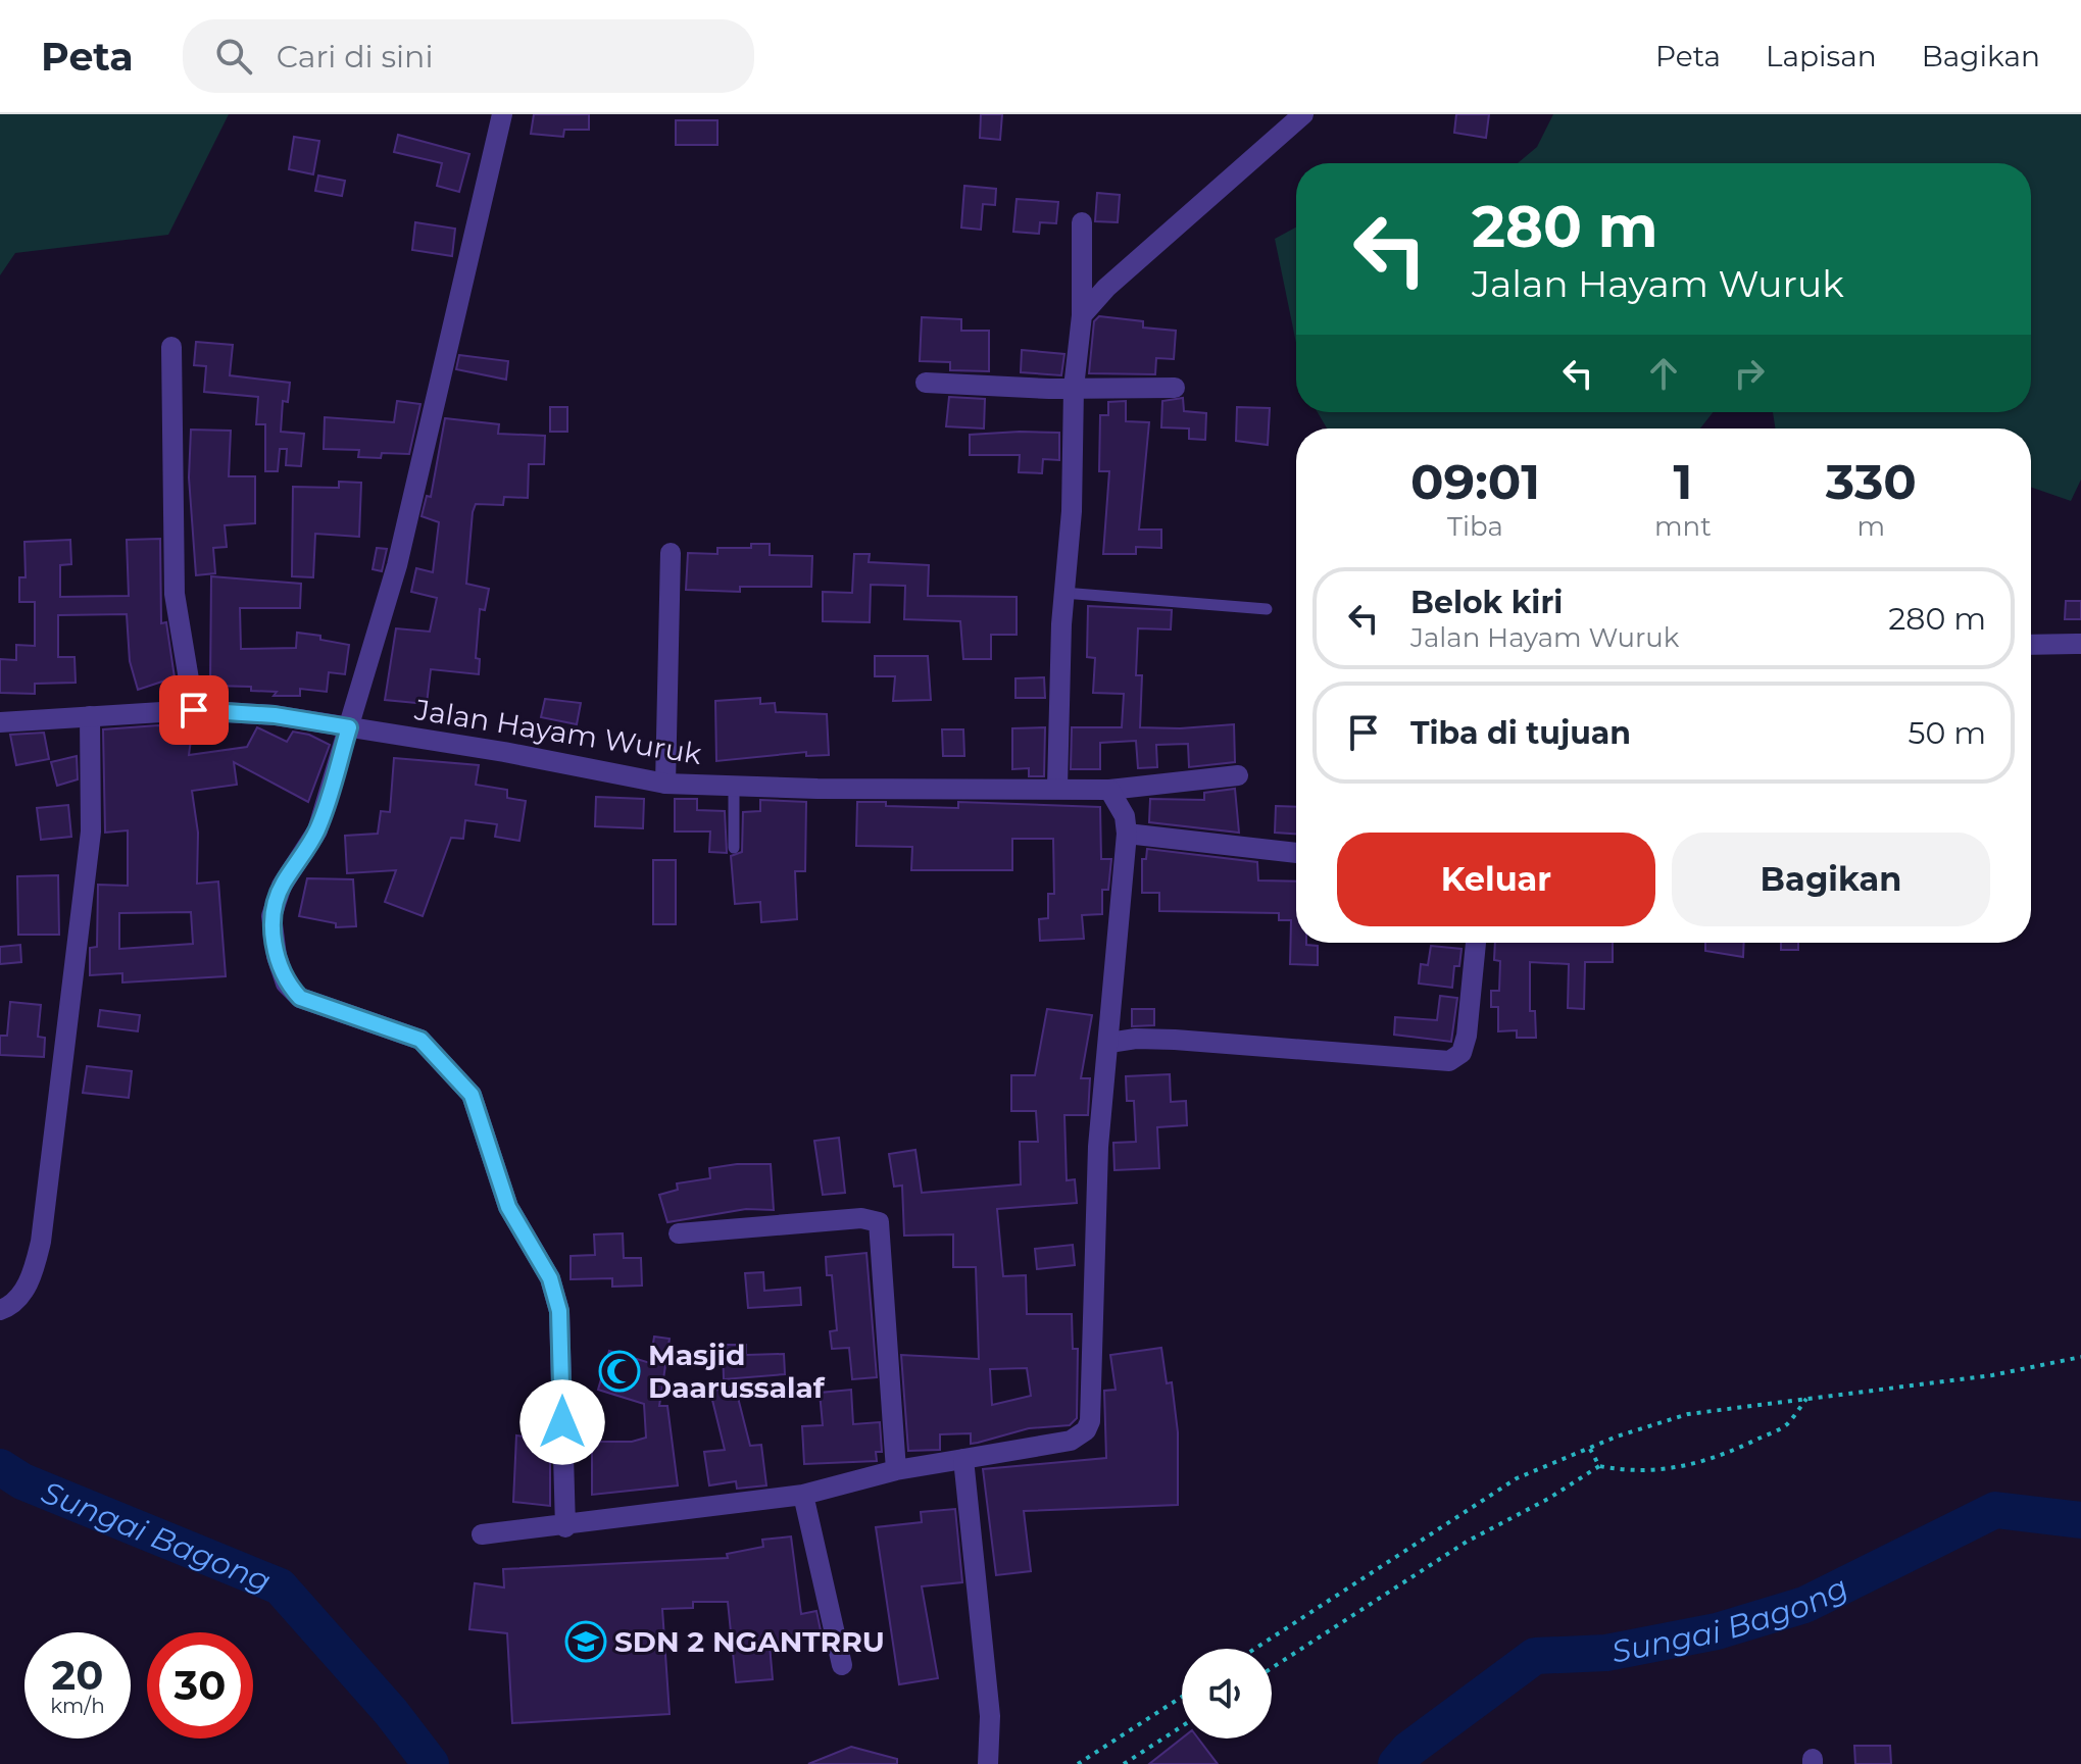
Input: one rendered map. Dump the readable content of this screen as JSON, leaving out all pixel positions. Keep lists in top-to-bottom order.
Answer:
{
  "streets": {
    "street": ["Jalan Hayam Wuruk"]
  },
  "water": ["Sungai Bagong"],
  "places": {
    "mosque": ["Masjid Daarussalaf"],
    "school or university": ["SDN 2 NGANTRRU"]
  },
  "page": {
    "header": "Peta",
    "search": "Cari di sini",
    "nav": ["Peta", "Lapisan", "Bagikan"],
    "turn": ["280 m", "Jalan Hayam Wuruk"],
    "eta": [
      "09:01",
      "Tiba",
      "1",
      "mnt",
      "330",
      "m"
    ],
    "list": [
      {
        "name": "Belok kiri",
        "note": "Jalan Hayam Wuruk",
        "value": "280 m"
      },
      {
        "name": "Tiba di tujuan",
        "value": "50 m"
      }
    ],
    "buttons": ["Keluar", "Bagikan"],
    "speed": "20 km/h",
    "limit": "30"
  }
}
